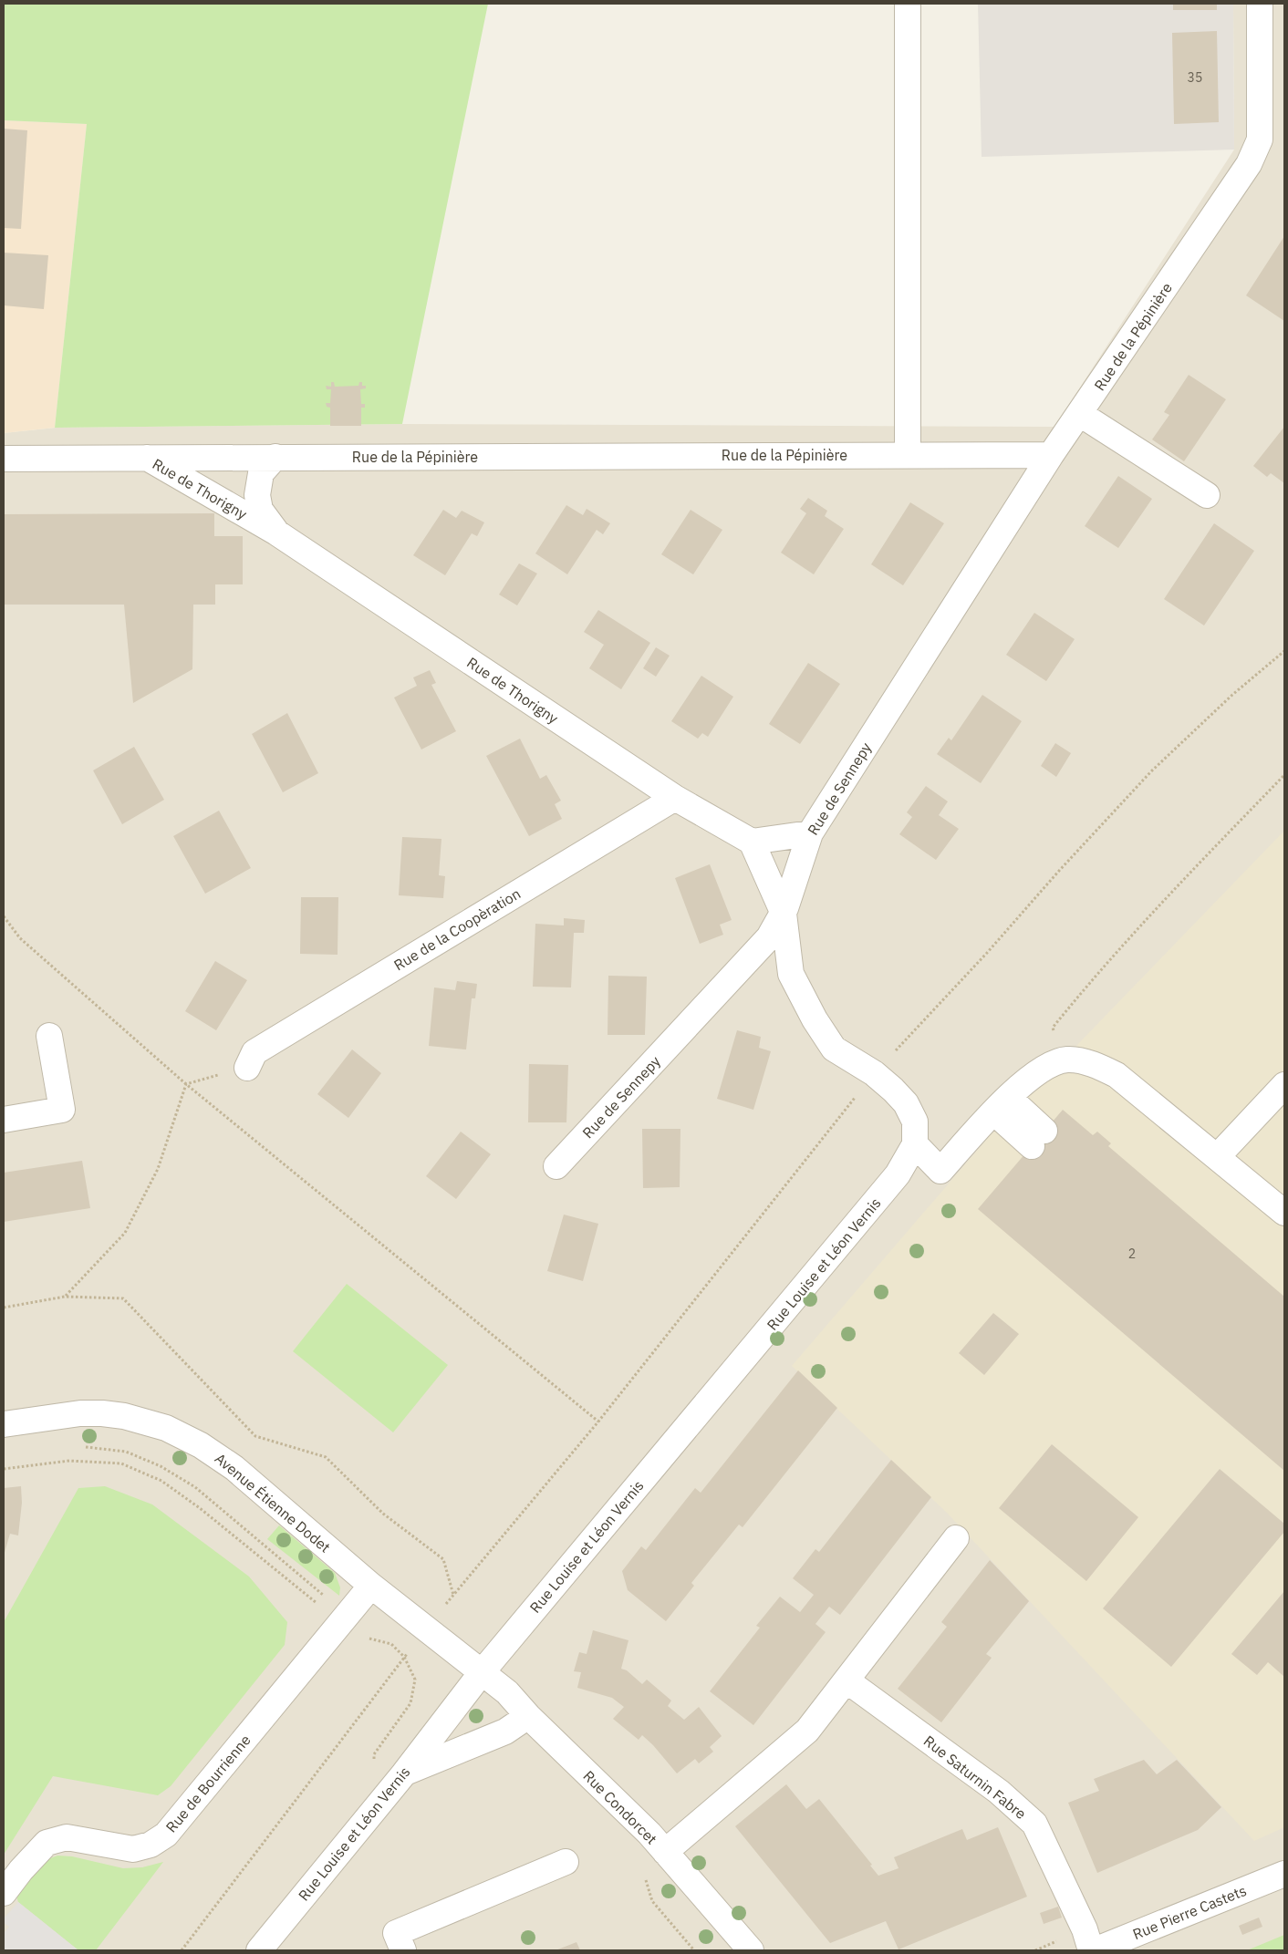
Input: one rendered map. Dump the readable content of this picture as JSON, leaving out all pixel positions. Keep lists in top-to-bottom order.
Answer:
{
  "streets": {
    "street": [
      "Rue de la Pépinière",
      "Rue de Thorigny",
      "Rue de Sennepy",
      "Rue de la Coopèration",
      "Rue Louise et Léon Vernis",
      "Avenue Étienne Dodet",
      "Rue Saturnin Fabre",
      "Rue de Bourrienne",
      "Rue Condorcet",
      "Rue Pierre Castets"
    ]
  },
  "crossings": [
    ["Rue de la Pépinière", "Rue de Thorigny"],
    ["Rue de la Pépinière", "Rue de Sennepy"],
    ["Rue de Thorigny", "Rue de la Coopèration"],
    ["Rue Louise et Léon Vernis", "Avenue Étienne Dodet"],
    ["Rue Louise et Léon Vernis", "Rue Condorcet"],
    ["Avenue Étienne Dodet", "Rue de Bourrienne"],
    ["Avenue Étienne Dodet", "Rue Condorcet"]
  ],
  "house_numbers": ["35", "2"]
}
